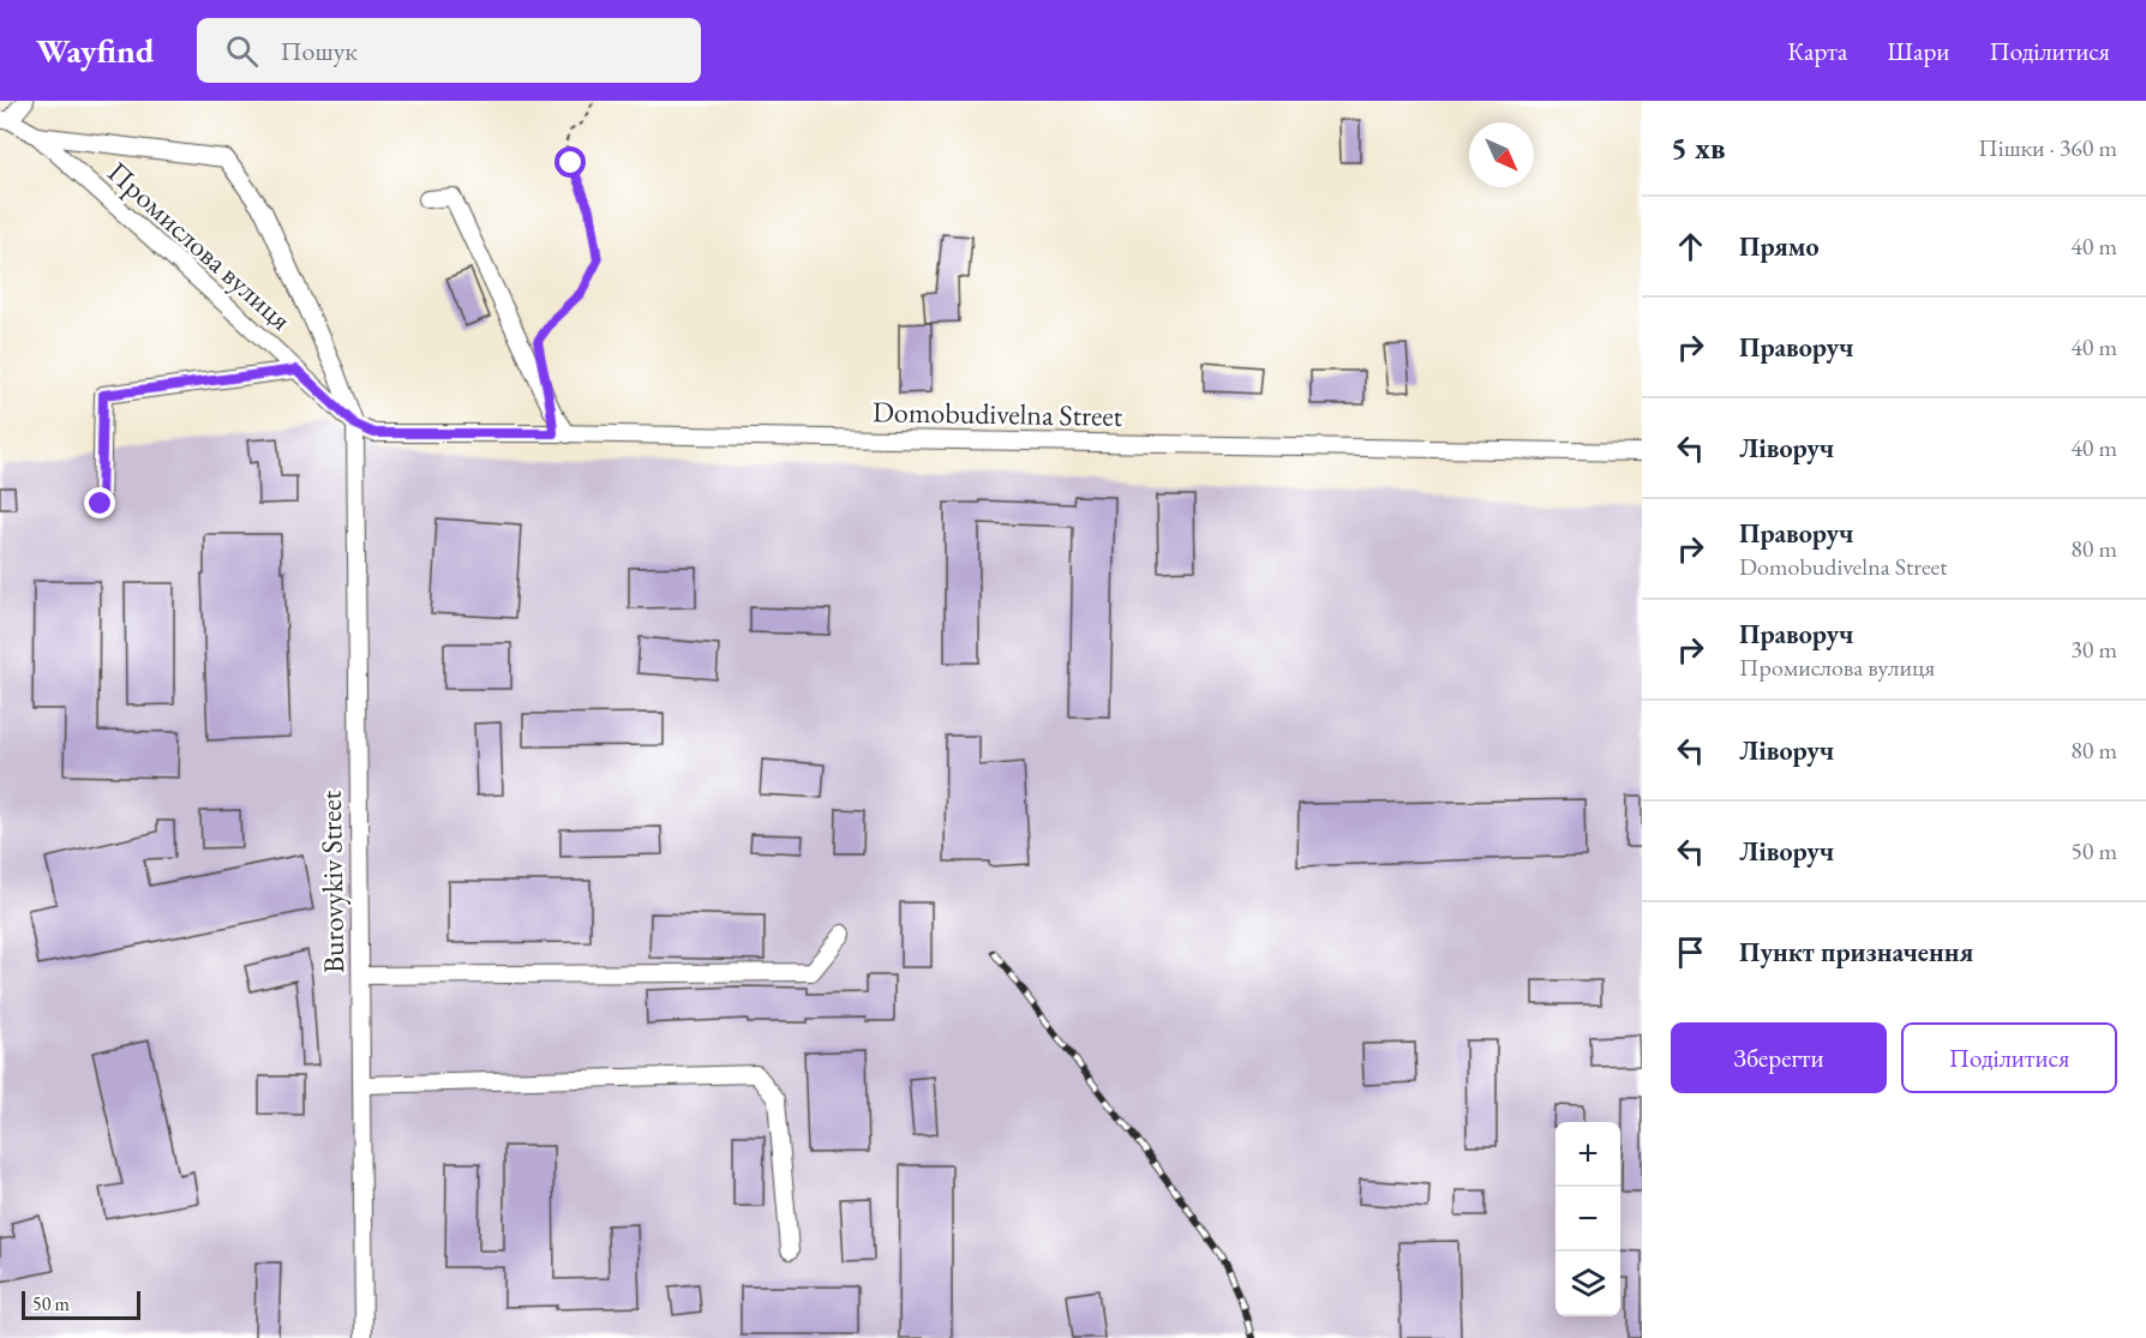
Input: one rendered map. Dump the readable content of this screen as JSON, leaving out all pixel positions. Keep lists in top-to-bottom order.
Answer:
{
  "streets": {
    "street": ["Промислова вулиця", "Domobudivelna Street", "Burovykiv Street"]
  },
  "crossings": [
    ["Промислова вулиця", "Domobudivelna Street"],
    ["Промислова вулиця", "Burovykiv Street"],
    ["Domobudivelna Street", "Burovykiv Street"]
  ],
  "scale_bar": "50 m",
  "north": "bottom right",
  "page": {
    "header": "Wayfind",
    "search": "Пошук",
    "nav": ["Карта", "Шари", "Поділитися"],
    "heading": ["5 хв", "Пішки · 360 m"],
    "list": [
      ["Прямо", "40 m"],
      ["Праворуч", "40 m"],
      ["Ліворуч", "40 m"],
      ["Праворуч", "Domobudivelna Street", "80 m"],
      ["Праворуч", "Промислова вулиця", "30 m"],
      ["Ліворуч", "80 m"],
      ["Ліворуч", "50 m"],
      "Пункт призначення"
    ],
    "buttons": ["Зберегти", "Поділитися"],
    "map_buttons": ["+", "−"],
    "scale": "50 m"
  }
}
